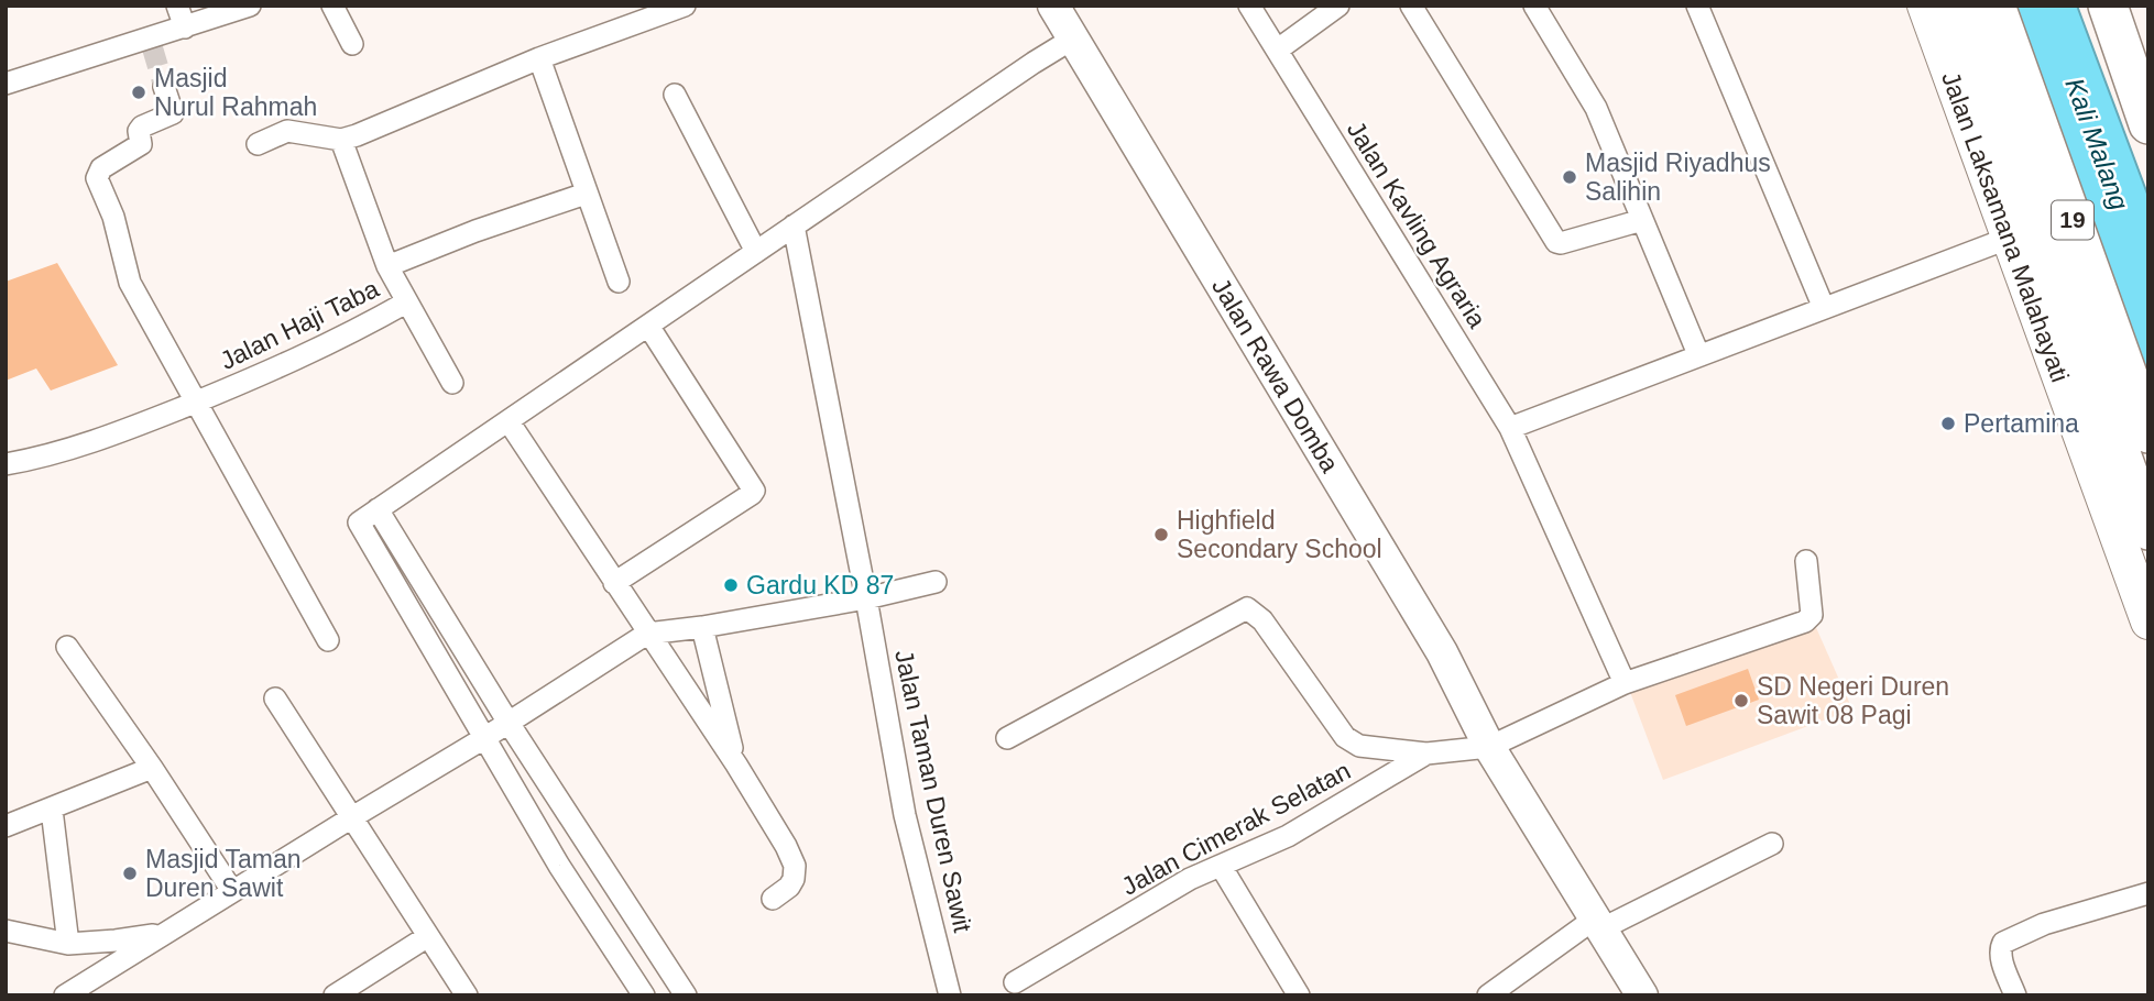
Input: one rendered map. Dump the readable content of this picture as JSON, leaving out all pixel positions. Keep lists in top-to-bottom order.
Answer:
{
  "streets": {
    "highway": ["19"],
    "main road": ["Jalan Laksamana Malahayati"],
    "street": [
      "Jalan Kavling Agraria",
      "Jalan Haji Taba",
      "Jalan Rawa Domba",
      "Jalan Taman Duren Sawit",
      "Jalan Cimerak Selatan"
    ]
  },
  "crossings": [
    ["Jalan Rawa Domba", "Jalan Cimerak Selatan"]
  ],
  "water": ["Kali Malang"],
  "places": [
    "Masjid Nurul Rahmah",
    "Masjid Riyadhus Salihin",
    "Pertamina",
    "Highfield Secondary School",
    "Gardu KD 87",
    "SD Negeri Duren Sawit 08 Pagi",
    "Masjid Taman Duren Sawit"
  ]
}
